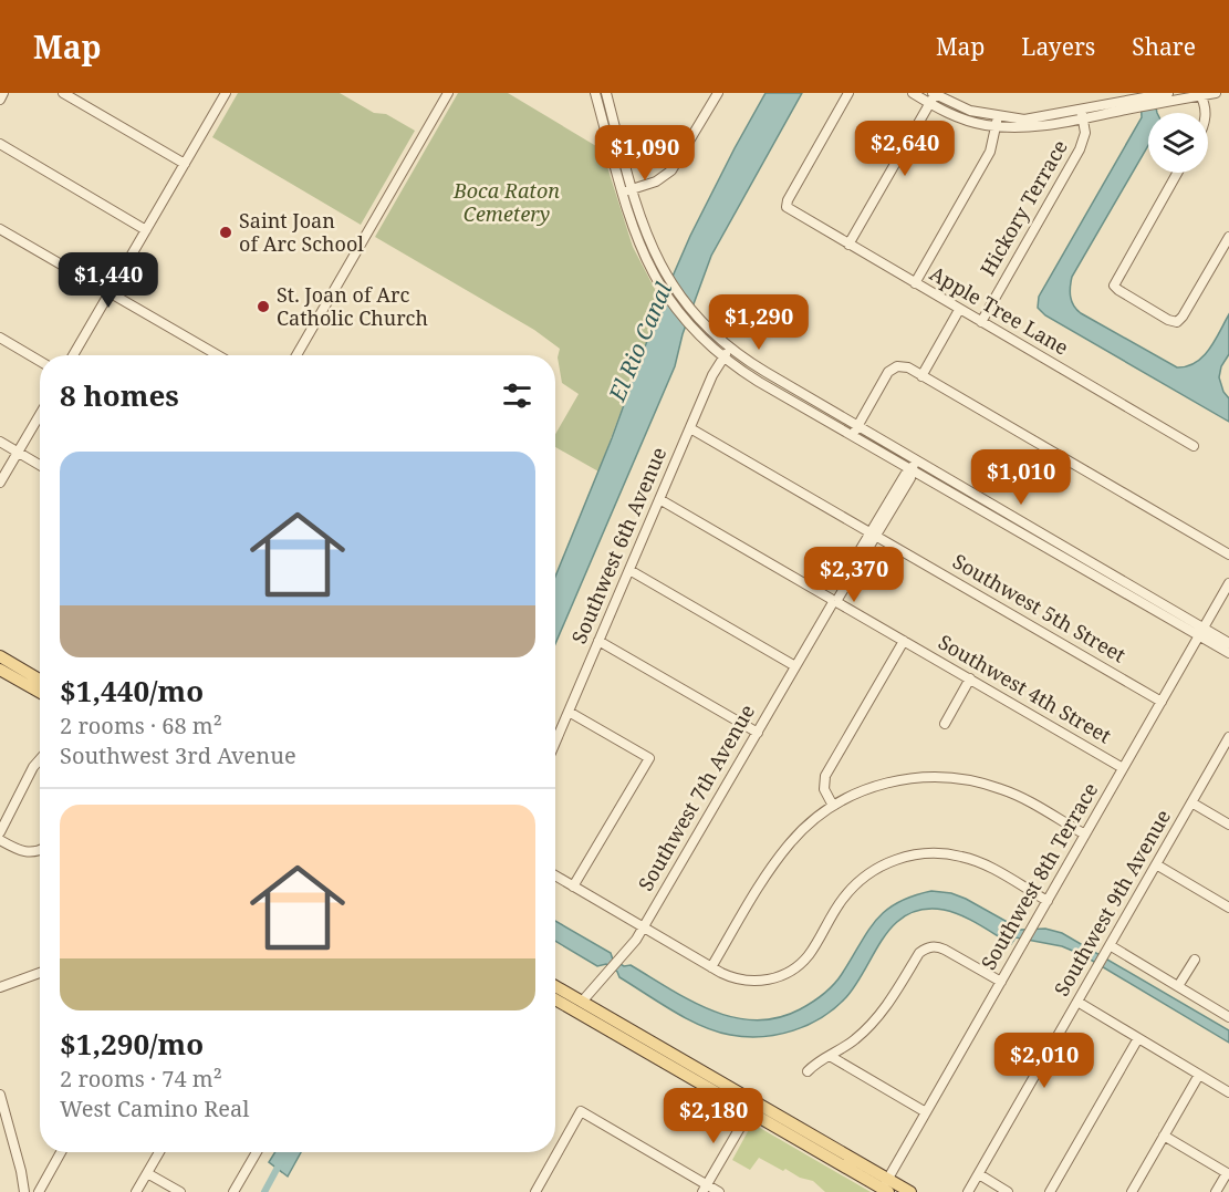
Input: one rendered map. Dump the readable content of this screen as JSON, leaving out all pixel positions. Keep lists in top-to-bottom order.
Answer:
{
  "streets": {
    "street": [
      "Hickory Terrace",
      "Apple Tree Lane",
      "Southwest 6th Avenue",
      "Southwest 5th Street",
      "Southwest 4th Street",
      "Southwest 7th Avenue",
      "Southwest 8th Terrace",
      "Southwest 9th Avenue"
    ]
  },
  "crossings": [
    ["Hickory Terrace", "Apple Tree Lane"],
    ["Southwest 6th Avenue", "Southwest 5th Street"],
    ["Southwest 6th Avenue", "Southwest 4th Street"],
    ["Southwest 5th Street", "Southwest 7th Avenue"],
    ["Southwest 5th Street", "Southwest 8th Terrace"],
    ["Southwest 4th Street", "Southwest 7th Avenue"],
    ["Southwest 4th Street", "Southwest 8th Terrace"]
  ],
  "water": ["El Rio Canal"],
  "parks": ["Boca Raton Cemetery"],
  "places": ["Saint Joan of Arc School", "St. Joan of Arc Catholic Church"],
  "page": {
    "header": "Map",
    "nav": ["Map", "Layers", "Share"],
    "price": [
      "$2,640",
      "$1,090",
      "$1,440",
      "$1,290",
      "$1,010",
      "$2,370",
      "$2,010",
      "$2,180"
    ],
    "heading": "8 homes",
    "list": [
      {
        "name": "$1,440/mo",
        "note": "2 rooms · 68 m² · Southwest 3rd Avenue"
      },
      {
        "name": "$1,290/mo",
        "note": "2 rooms · 74 m² · West Camino Real"
      }
    ]
  }
}
